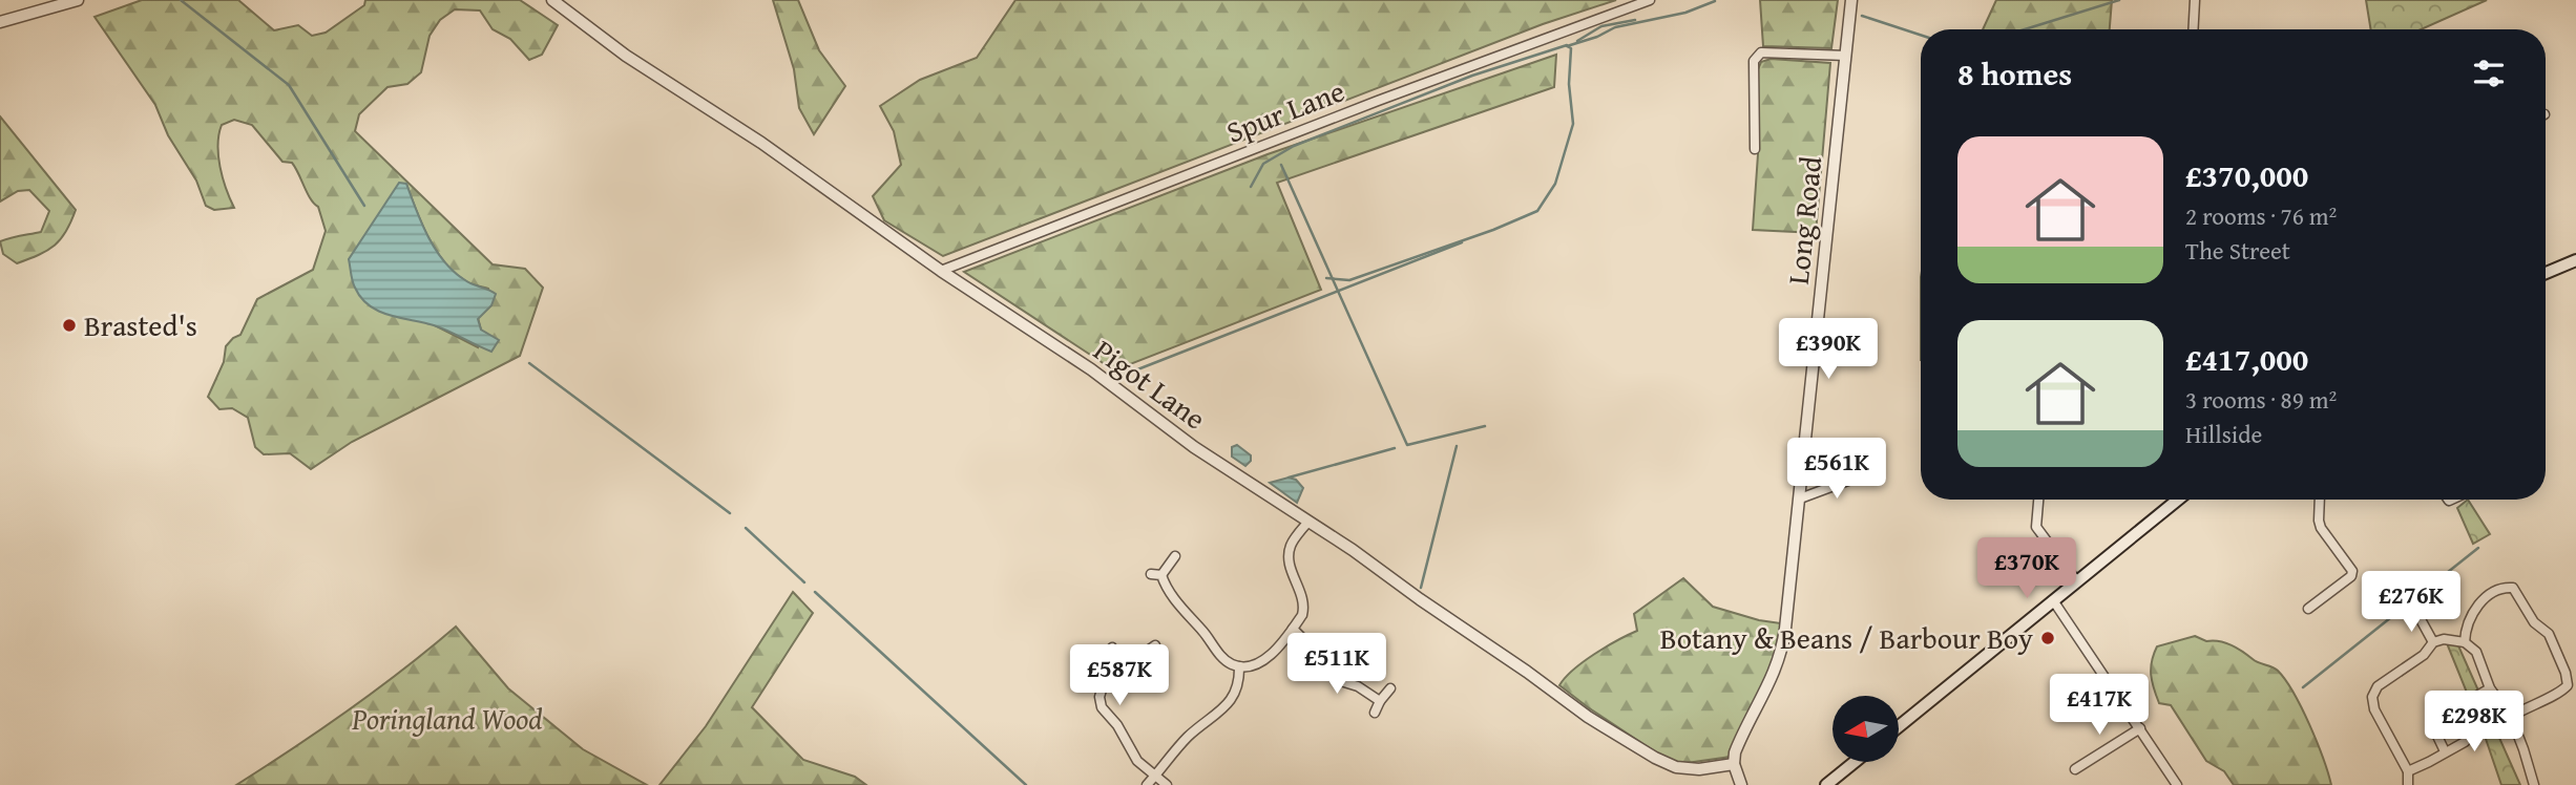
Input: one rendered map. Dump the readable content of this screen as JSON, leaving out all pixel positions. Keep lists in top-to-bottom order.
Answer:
{
  "streets": {
    "street": ["Spur Lane", "Long Road", "Pigot Lane"]
  },
  "crossings": [
    ["Spur Lane", "Pigot Lane"],
    ["Long Road", "Pigot Lane"]
  ],
  "parks": ["Poringland Wood"],
  "places": ["Brasted's", "Botany & Beans / Barbour Boy"],
  "north": "left",
  "page": {
    "heading": "8 homes",
    "list": [
      {
        "name": "£370,000",
        "note": "2 rooms · 76 m² · The Street"
      },
      {
        "name": "£417,000",
        "note": "3 rooms · 89 m² · Hillside"
      }
    ],
    "price": [
      "£390K",
      "£561K",
      "£370K",
      "£276K",
      "£511K",
      "£587K",
      "£417K",
      "£298K"
    ]
  }
}
